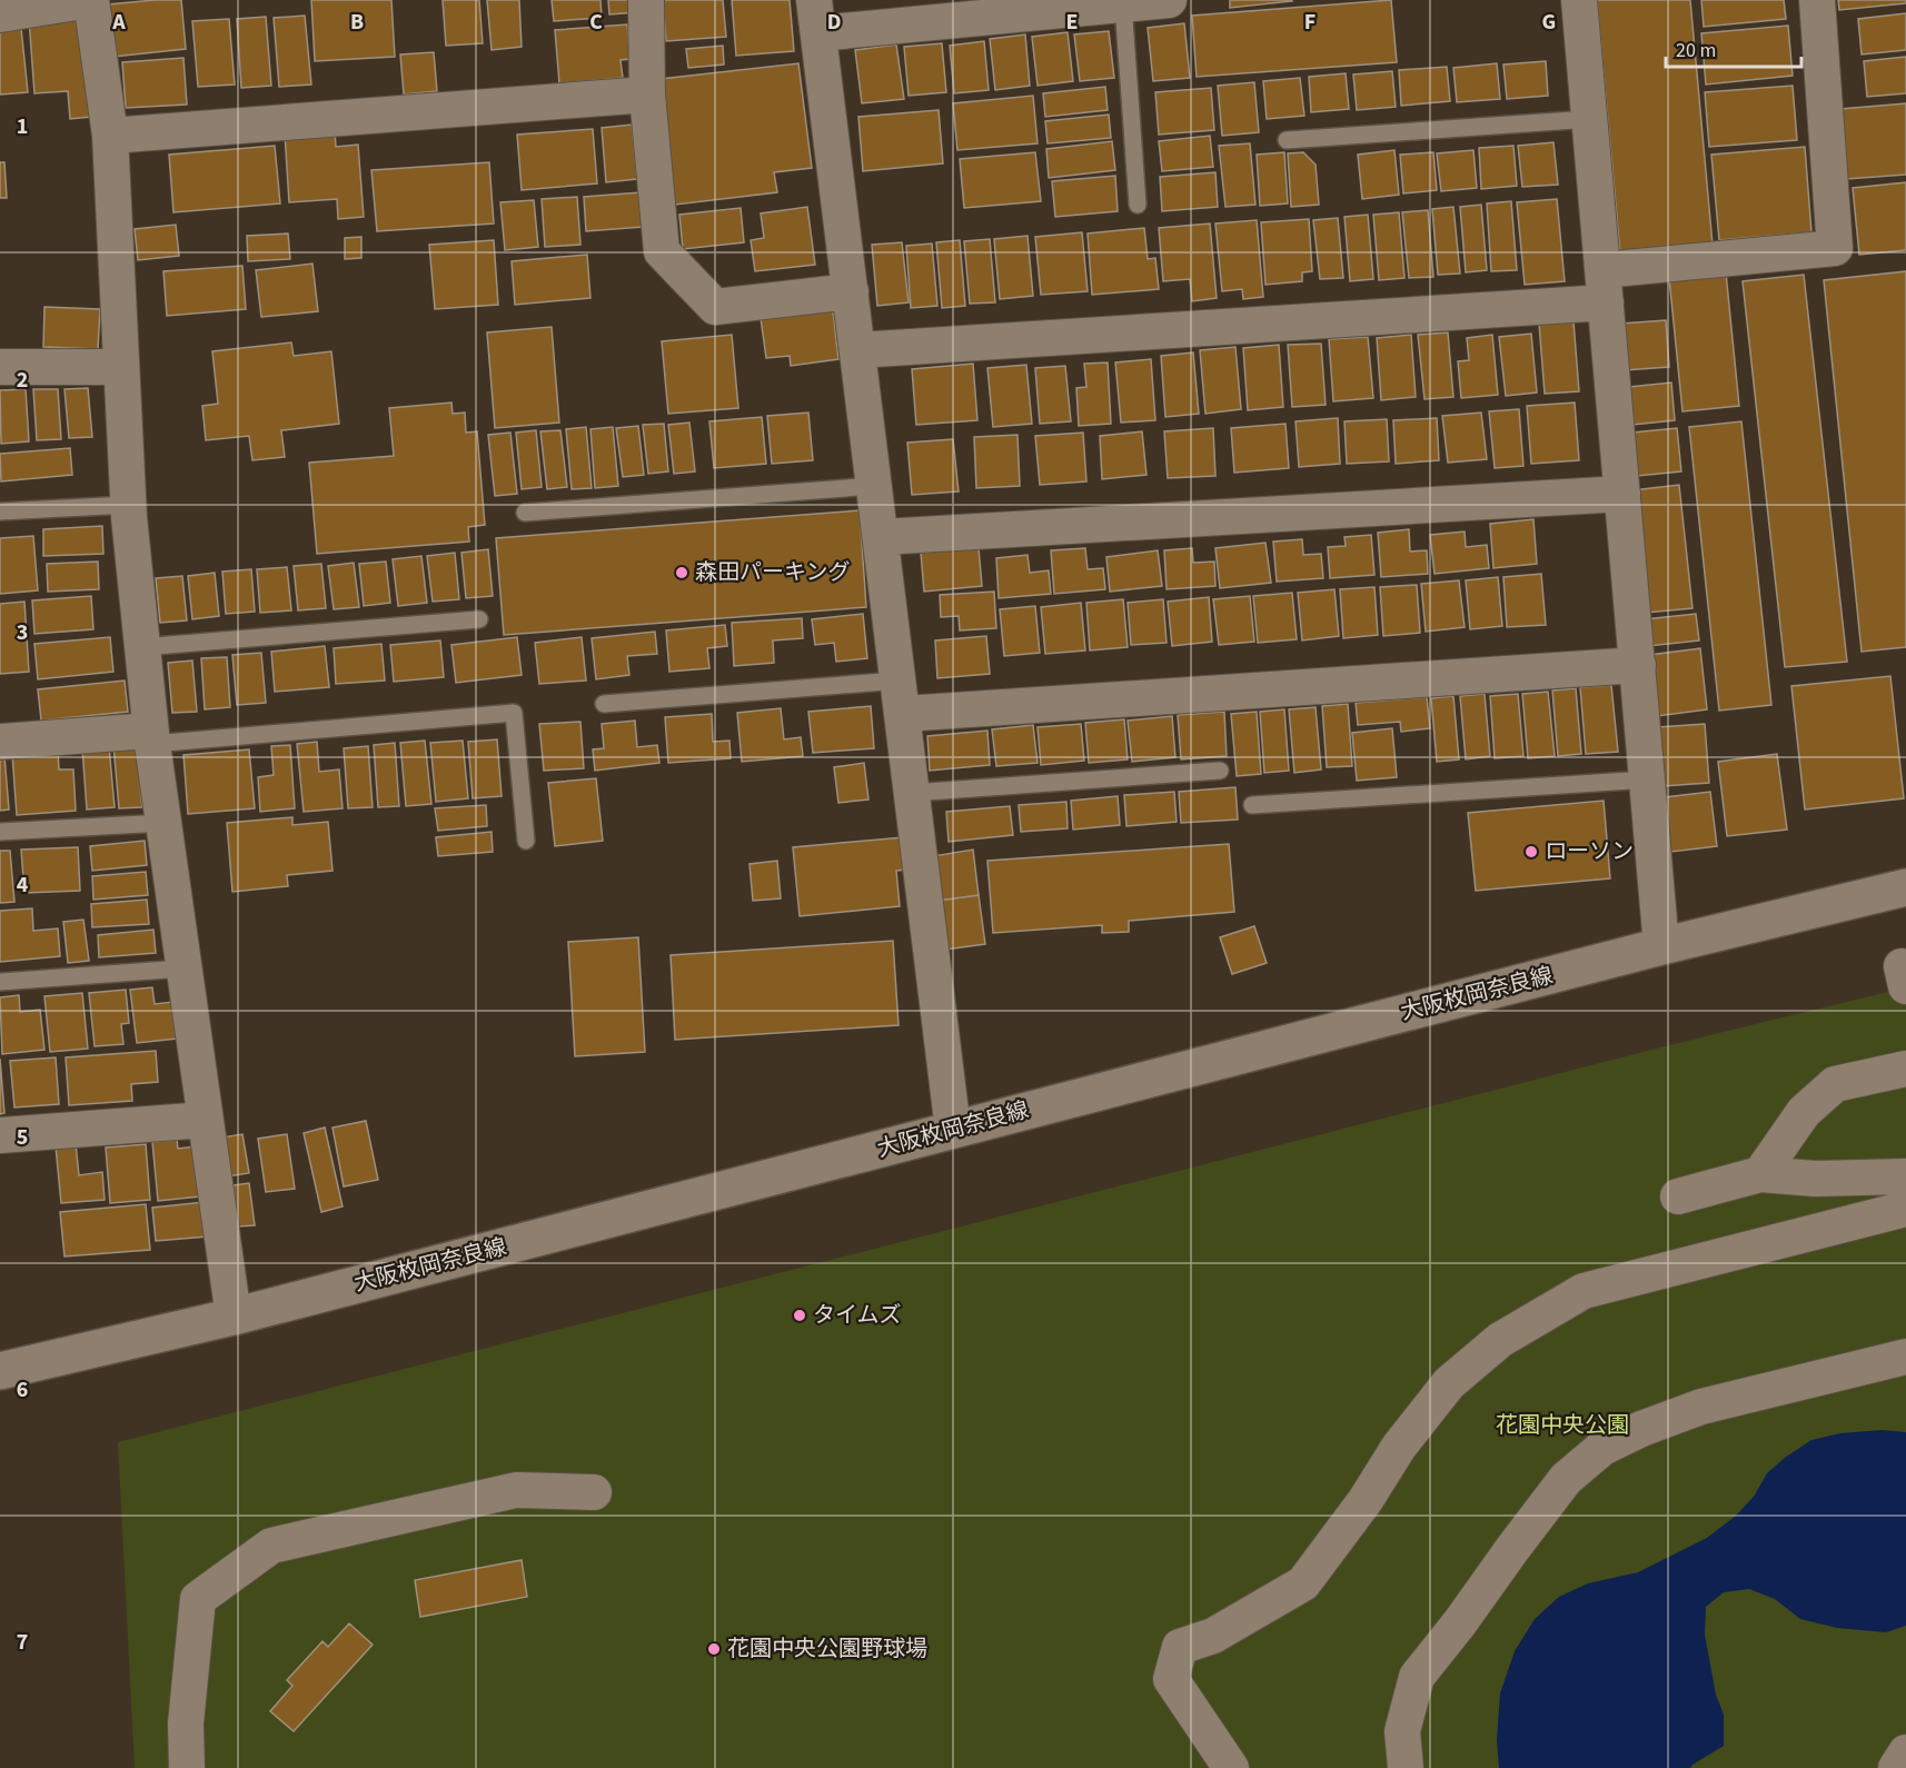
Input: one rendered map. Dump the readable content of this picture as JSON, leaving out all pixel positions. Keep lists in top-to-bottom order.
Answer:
{
  "streets": {
    "main road": ["大阪枚岡奈良線"]
  },
  "parks": ["花園中央公園"],
  "places": [
    "森田パーキング",
    "ローソン",
    "タイムズ",
    "花園中央公園野球場"
  ],
  "scale_bar": "20 m",
  "grid": {
    "columns": [
      "A",
      "B",
      "C",
      "D",
      "E",
      "F",
      "G"
    ],
    "rows": [
      "1",
      "2",
      "3",
      "4",
      "5",
      "6",
      "7"
    ]
  }
}
